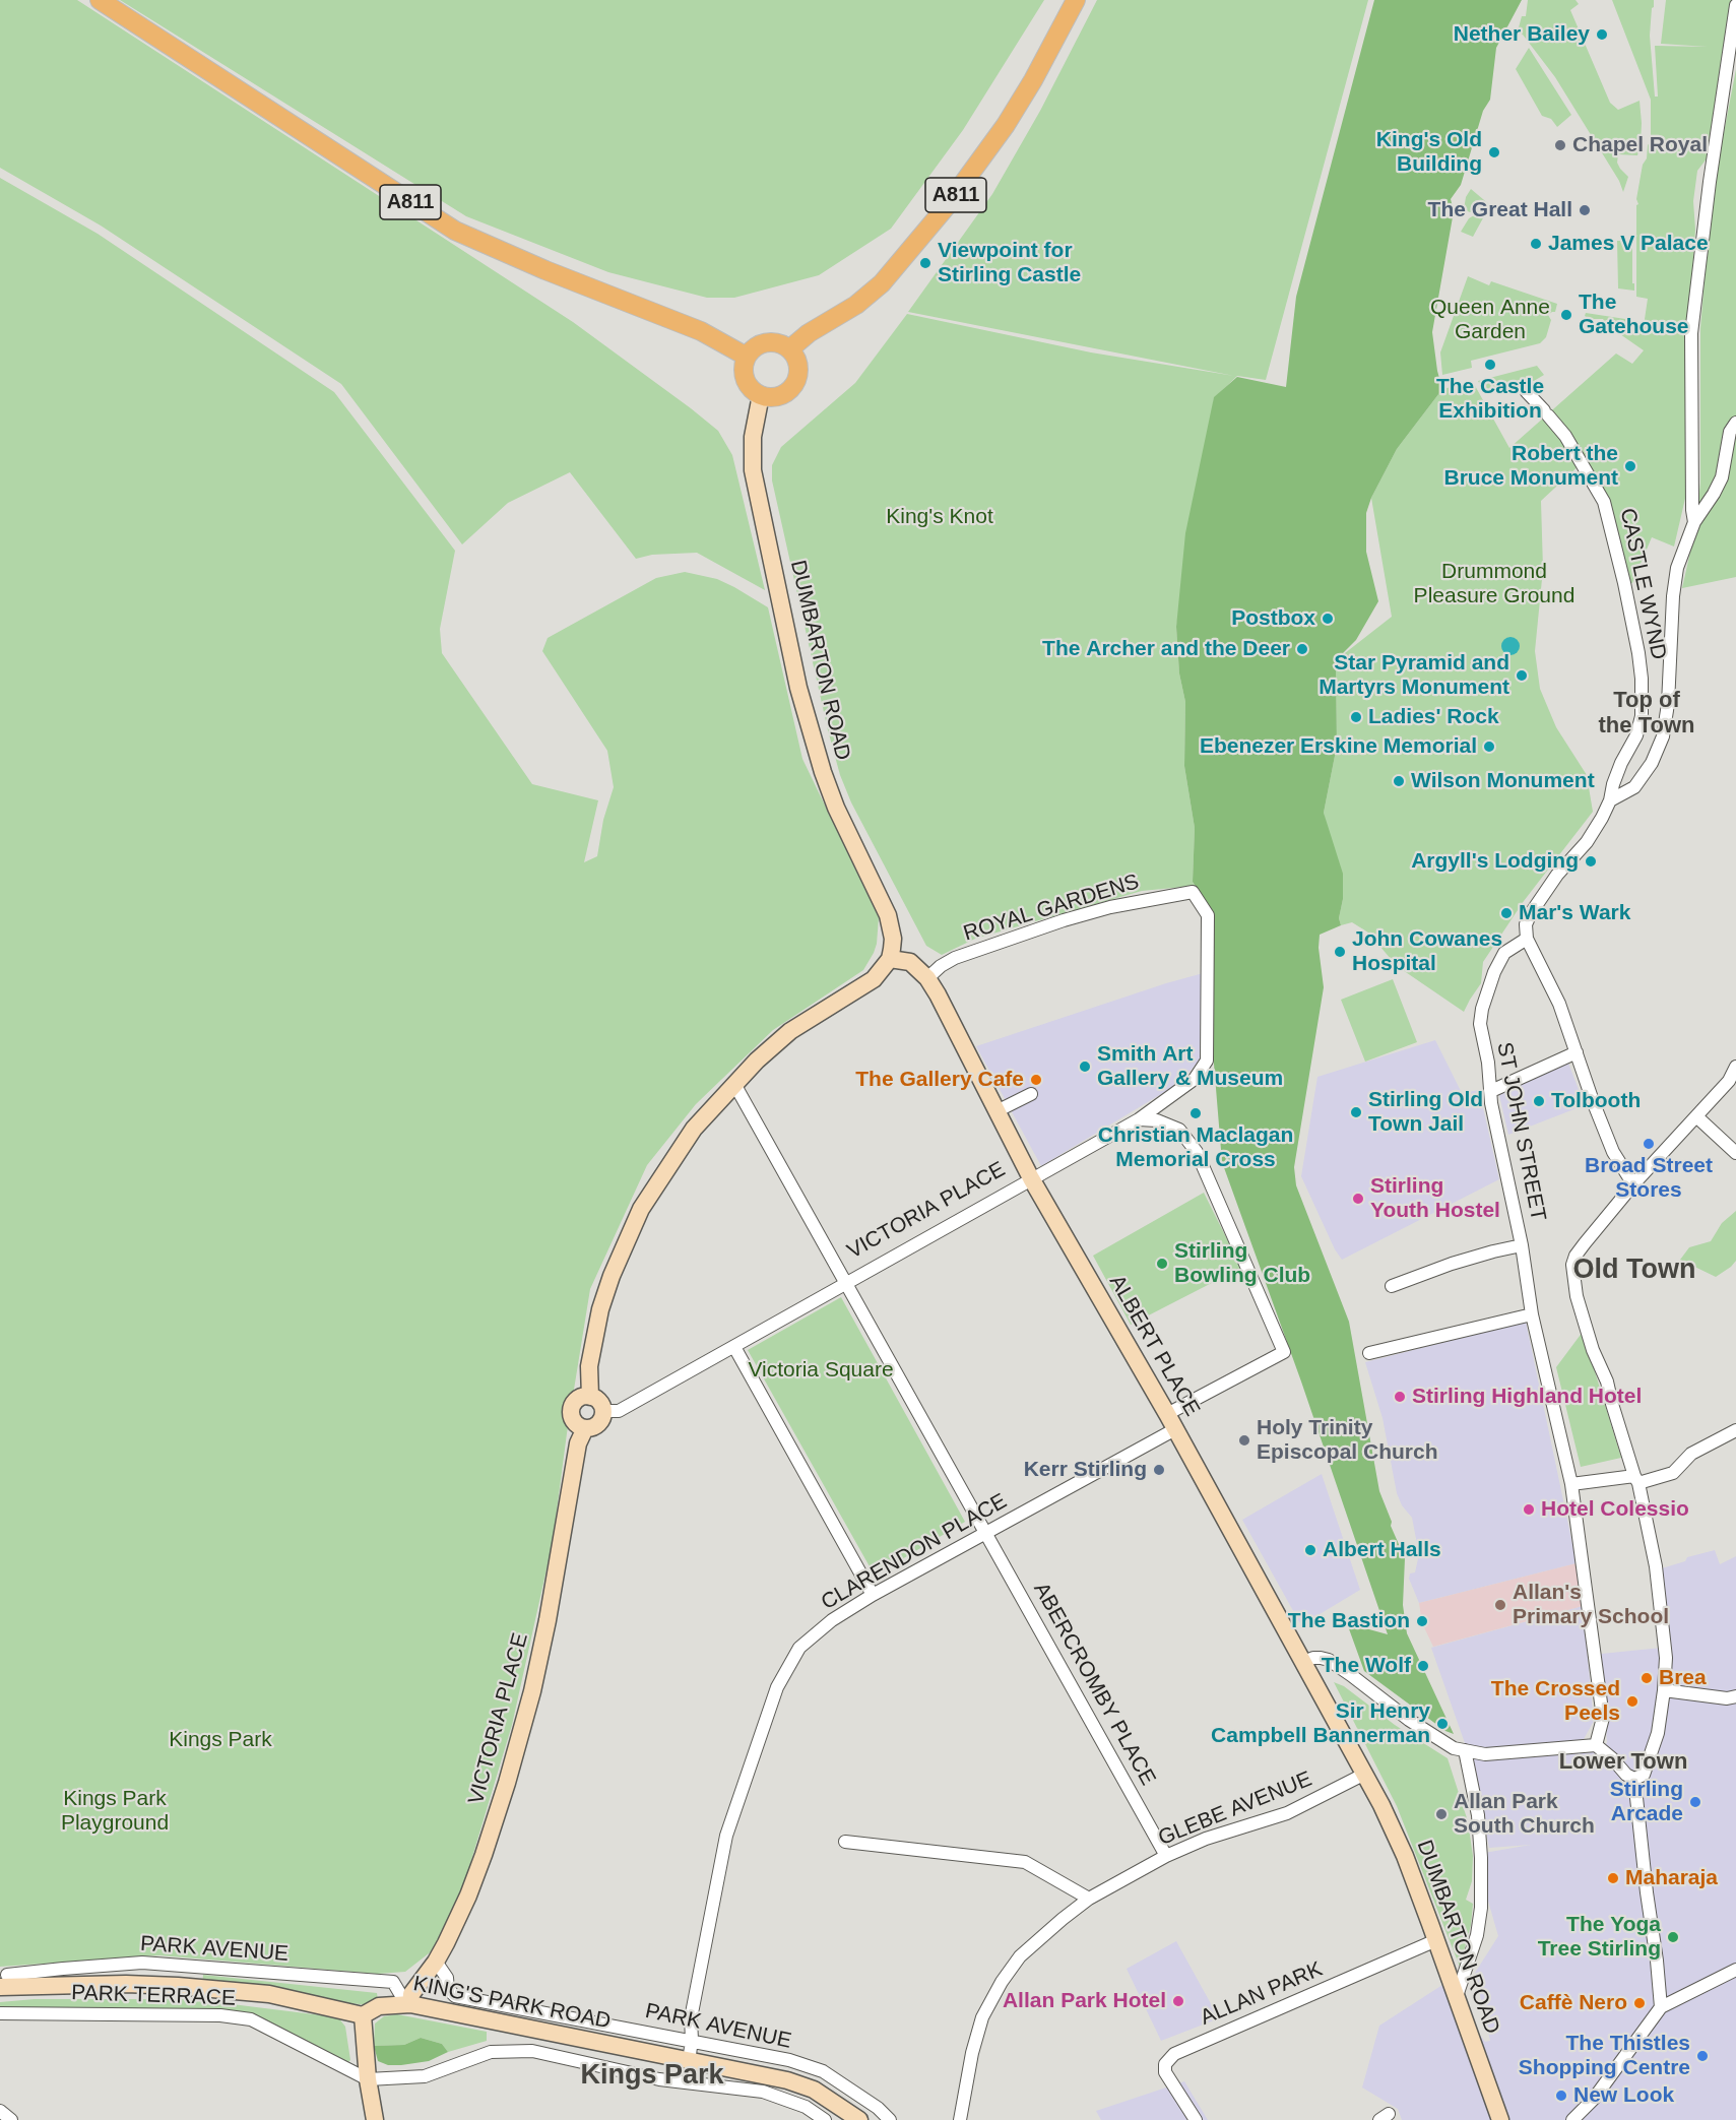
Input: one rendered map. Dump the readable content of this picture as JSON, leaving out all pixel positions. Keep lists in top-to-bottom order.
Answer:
{
  "streets": {
    "main road": ["A811"],
    "street": [
      "CASTLE WYND",
      "DUMBARTON ROAD",
      "ROYAL GARDENS",
      "ST JOHN STREET",
      "VICTORIA PLACE",
      "ALBERT PLACE",
      "CLARENDON PLACE",
      "ABERCROMBY PLACE",
      "GLEBE AVENUE",
      "PARK AVENUE",
      "ALLAN PARK",
      "PARK TERRACE",
      "KING'S PARK ROAD"
    ]
  },
  "crossings": [
    ["A811", "DUMBARTON ROAD"],
    ["CASTLE WYND", "ST JOHN STREET"],
    ["DUMBARTON ROAD", "ALBERT PLACE"],
    ["DUMBARTON ROAD", "GLEBE AVENUE"],
    ["DUMBARTON ROAD", "ALLAN PARK"],
    ["ROYAL GARDENS", "VICTORIA PLACE"],
    ["ROYAL GARDENS", "ALBERT PLACE"],
    ["VICTORIA PLACE", "ALBERT PLACE"],
    ["VICTORIA PLACE", "CLARENDON PLACE"],
    ["VICTORIA PLACE", "PARK AVENUE"],
    ["VICTORIA PLACE", "KING'S PARK ROAD"],
    ["ALBERT PLACE", "CLARENDON PLACE"],
    ["ALBERT PLACE", "GLEBE AVENUE"],
    ["CLARENDON PLACE", "ABERCROMBY PLACE"],
    ["CLARENDON PLACE", "PARK AVENUE"],
    ["CLARENDON PLACE", "KING'S PARK ROAD"],
    ["ABERCROMBY PLACE", "GLEBE AVENUE"],
    ["PARK AVENUE", "KING'S PARK ROAD"]
  ],
  "districts": [
    "Top of the Town",
    "Old Town",
    "Lower Town",
    "Kings Park"
  ],
  "parks": [
    "Queen Anne Garden",
    "King's Knot",
    "Drummond Pleasure Ground",
    "Victoria Square",
    "Kings Park",
    "Kings Park Playground"
  ],
  "places": [
    "Nether Bailey",
    "Chapel Royal",
    "King's Old Building",
    "The Great Hall",
    "James V Palace",
    "Viewpoint for Stirling Castle",
    "The Gatehouse",
    "The Castle Exhibition",
    "Robert the Bruce Monument",
    "Postbox",
    "The Archer and the Deer",
    "Star Pyramid and Martyrs Monument",
    "Ladies' Rock",
    "Ebenezer Erskine Memorial",
    "Wilson Monument",
    "Argyll's Lodging",
    "Mar's Wark",
    "John Cowanes Hospital",
    "Smith Art Gallery & Museum",
    "The Gallery Cafe",
    "Tolbooth",
    "Stirling Old Town Jail",
    "Christian Maclagan Memorial Cross",
    "Broad Street Stores",
    "Stirling Youth Hostel",
    "Stirling Bowling Club",
    "Stirling Highland Hotel",
    "Holy Trinity Episcopal Church",
    "Kerr Stirling",
    "Hotel Colessio",
    "Albert Halls",
    "Allan's Primary School",
    "The Bastion",
    "The Wolf",
    "Brea",
    "The Crossed Peels",
    "Sir Henry Campbell Bannerman",
    "Stirling Arcade",
    "Allan Park South Church",
    "Maharaja",
    "The Yoga Tree Stirling",
    "Allan Park Hotel",
    "Caffè Nero",
    "The Thistles Shopping Centre",
    "New Look"
  ]
}
